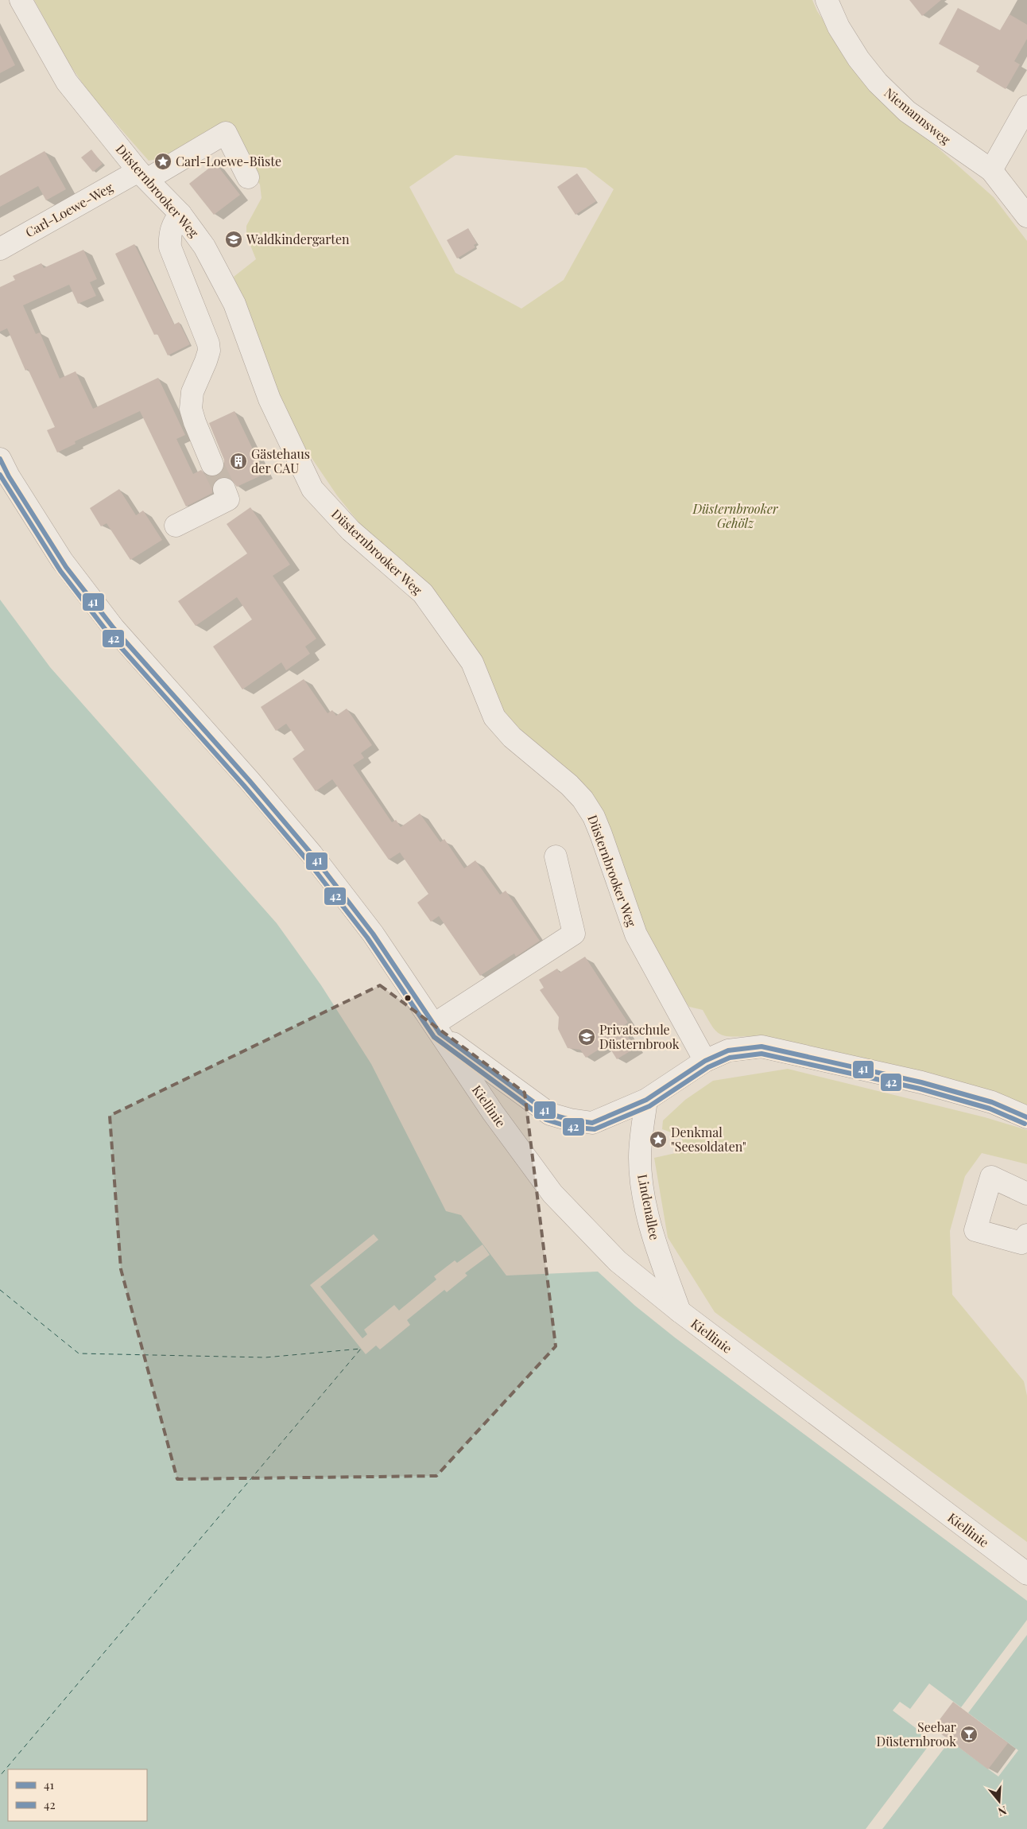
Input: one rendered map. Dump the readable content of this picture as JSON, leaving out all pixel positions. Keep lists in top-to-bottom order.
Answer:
{
  "streets": {
    "street": [
      "Niemannsweg",
      "Düsternbrooker Weg",
      "Carl-Loewe-Weg",
      "Kiellinie",
      "Lindenallee"
    ]
  },
  "crossings": [
    ["Düsternbrooker Weg", "Carl-Loewe-Weg"],
    ["Kiellinie", "Lindenallee"]
  ],
  "parks": ["Düsternbrooker Gehölz"],
  "places": {
    "place": ["Carl-Loewe-Büste", "Denkmal \"Seesoldaten\""],
    "school or university": ["Waldkindergarten", "Privatschule Düsternbrook"],
    "building": ["Gästehaus der CAU"],
    "bar": ["Seebar Düsternbrook"]
  },
  "lines": ["transit line 41", "transit line 42"],
  "legend": ["41", "42"],
  "north": "bottom"
}
